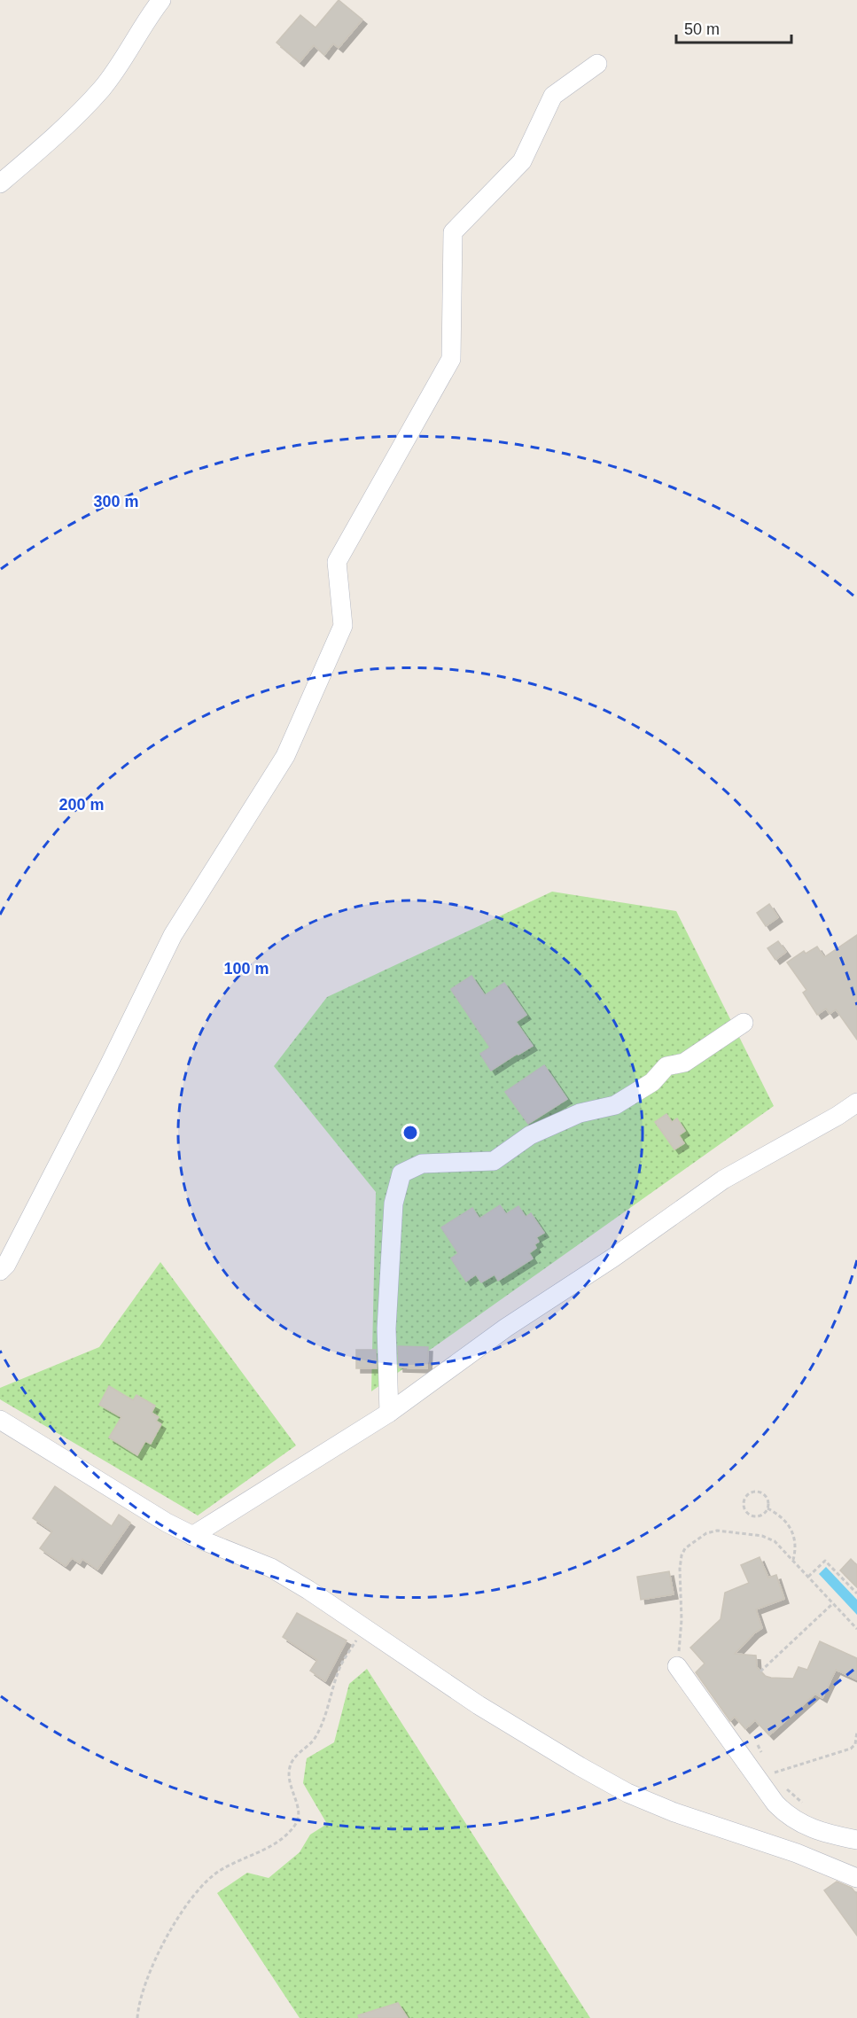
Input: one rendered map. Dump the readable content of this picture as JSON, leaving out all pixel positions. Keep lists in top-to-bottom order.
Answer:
{
  "scale_bar": "50 m",
  "rings": ["300 m", "200 m", "100 m"]
}
